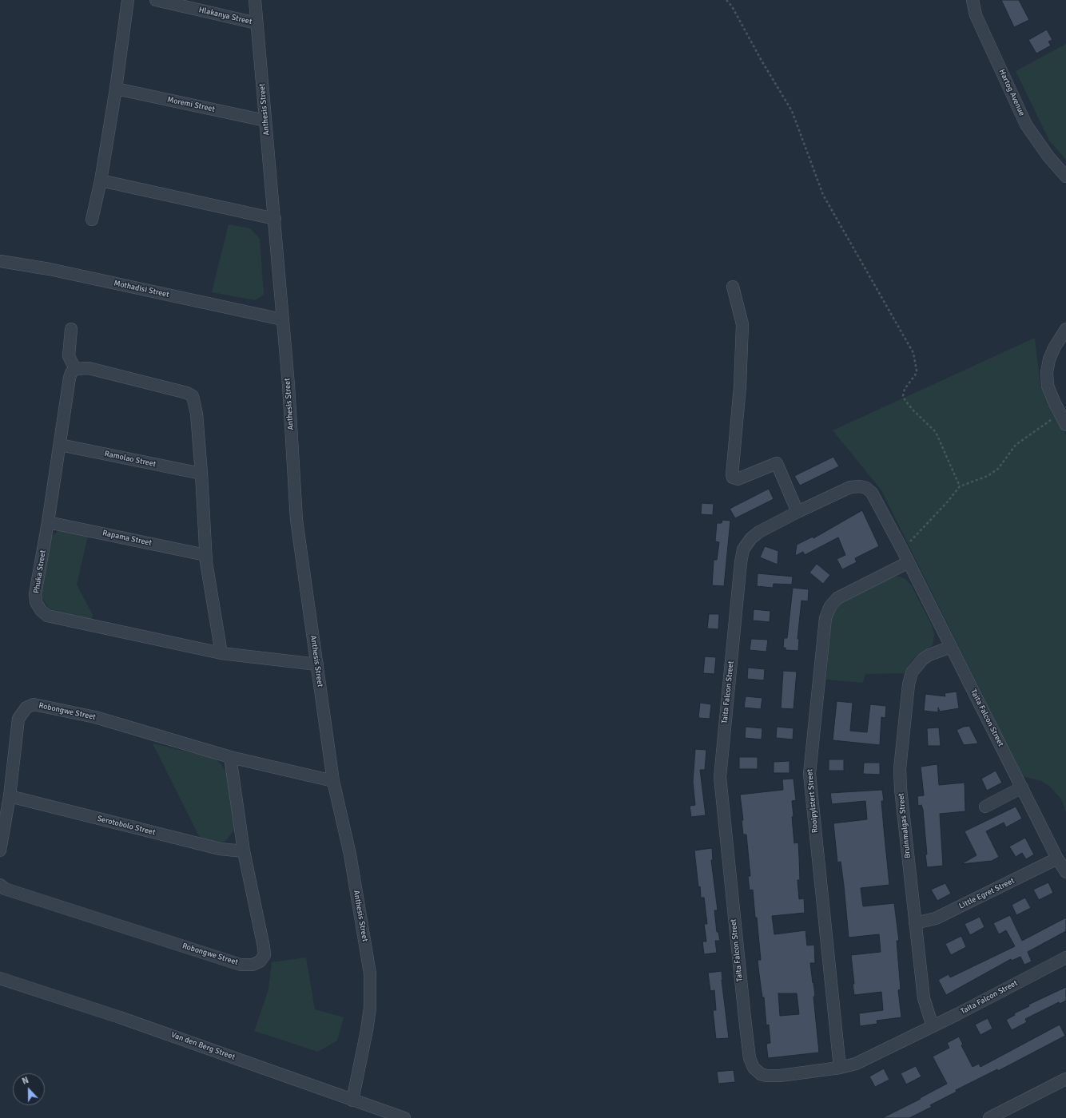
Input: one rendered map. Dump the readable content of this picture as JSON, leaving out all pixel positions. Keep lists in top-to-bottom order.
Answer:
{
  "streets": {
    "street": [
      "Hlakanya Street",
      "Hartog Avenue",
      "Moremi Street",
      "Anthesis Street",
      "Mothadisi Street",
      "Ramolao Street",
      "Rapama Street",
      "Phuka Street",
      "Taita Falcon Street",
      "Robongwe Street",
      "Rooipylstert Street",
      "Serotobolo Street",
      "Bruinmalgas Street",
      "Little Egret Street",
      "Van den Berg Street"
    ]
  },
  "crossings": [
    ["Hlakanya Street", "Anthesis Street"],
    ["Moremi Street", "Anthesis Street"],
    ["Anthesis Street", "Mothadisi Street"],
    ["Anthesis Street", "Phuka Street"],
    ["Anthesis Street", "Robongwe Street"],
    ["Anthesis Street", "Van den Berg Street"],
    ["Ramolao Street", "Phuka Street"],
    ["Rapama Street", "Phuka Street"],
    ["Taita Falcon Street", "Rooipylstert Street"],
    ["Taita Falcon Street", "Bruinmalgas Street"],
    ["Taita Falcon Street", "Little Egret Street"],
    ["Robongwe Street", "Serotobolo Street"],
    ["Bruinmalgas Street", "Little Egret Street"]
  ],
  "north": "top"
}
